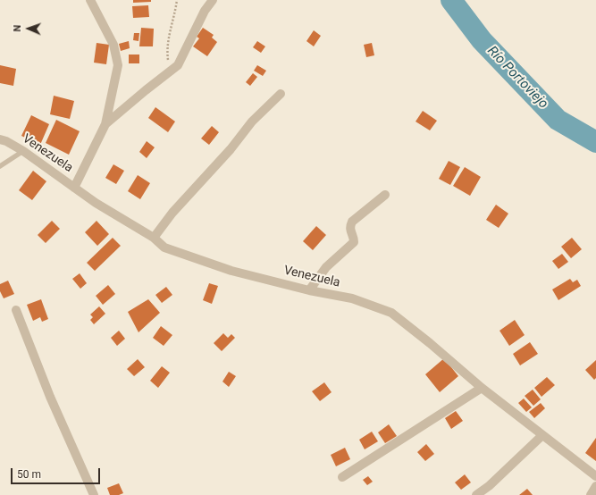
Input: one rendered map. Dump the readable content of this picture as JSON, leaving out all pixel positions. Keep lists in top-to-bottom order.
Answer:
{
  "streets": {
    "street": ["Venezuela"]
  },
  "water": ["Río Portoviejo"],
  "scale_bar": "50 m",
  "north": "left"
}
